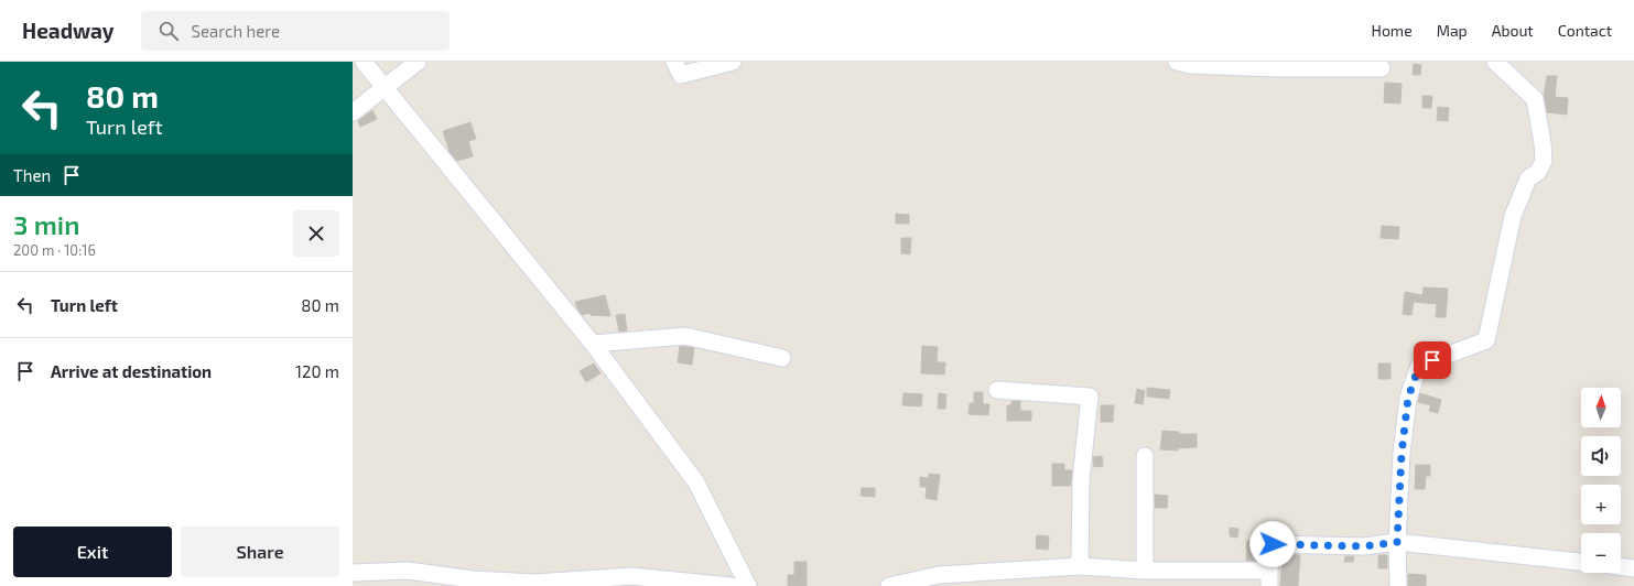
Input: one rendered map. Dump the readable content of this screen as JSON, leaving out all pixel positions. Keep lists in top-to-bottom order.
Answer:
{
  "north": "top",
  "page": {
    "header": "Headway",
    "search": "Search here",
    "nav": [
      "Home",
      "Map",
      "About",
      "Contact"
    ],
    "turn": ["80 m", "Turn left"],
    "then": "Then",
    "heading": ["3 min", "200 m · 10:16"],
    "list": [
      {
        "name": "Turn left",
        "value": "80 m"
      },
      {
        "name": "Arrive at destination",
        "value": "120 m"
      }
    ],
    "map_buttons": ["+", "−"],
    "buttons": ["Exit", "Share"]
  }
}
